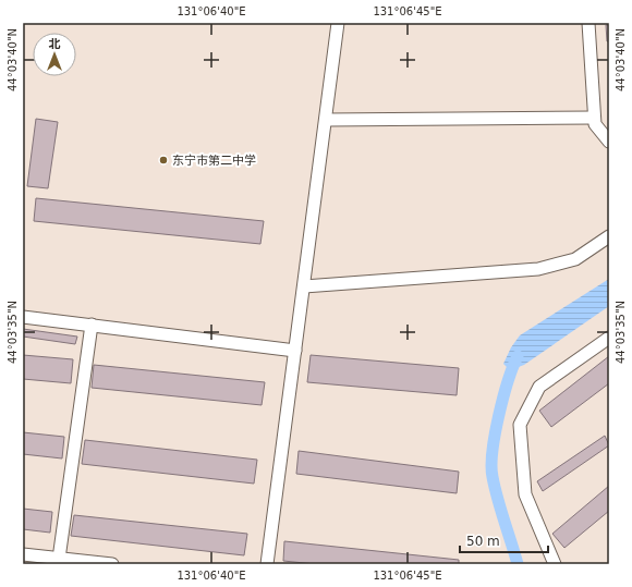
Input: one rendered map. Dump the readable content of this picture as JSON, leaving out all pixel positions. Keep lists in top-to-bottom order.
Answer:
{
  "places": ["东宁市第二中学"],
  "scale_bar": "50 m",
  "north": "top",
  "coordinates": [
    "131°06'40\"E",
    "131°06'45\"E",
    "44°03'40\"N",
    "44°03'35\"N"
  ]
}
